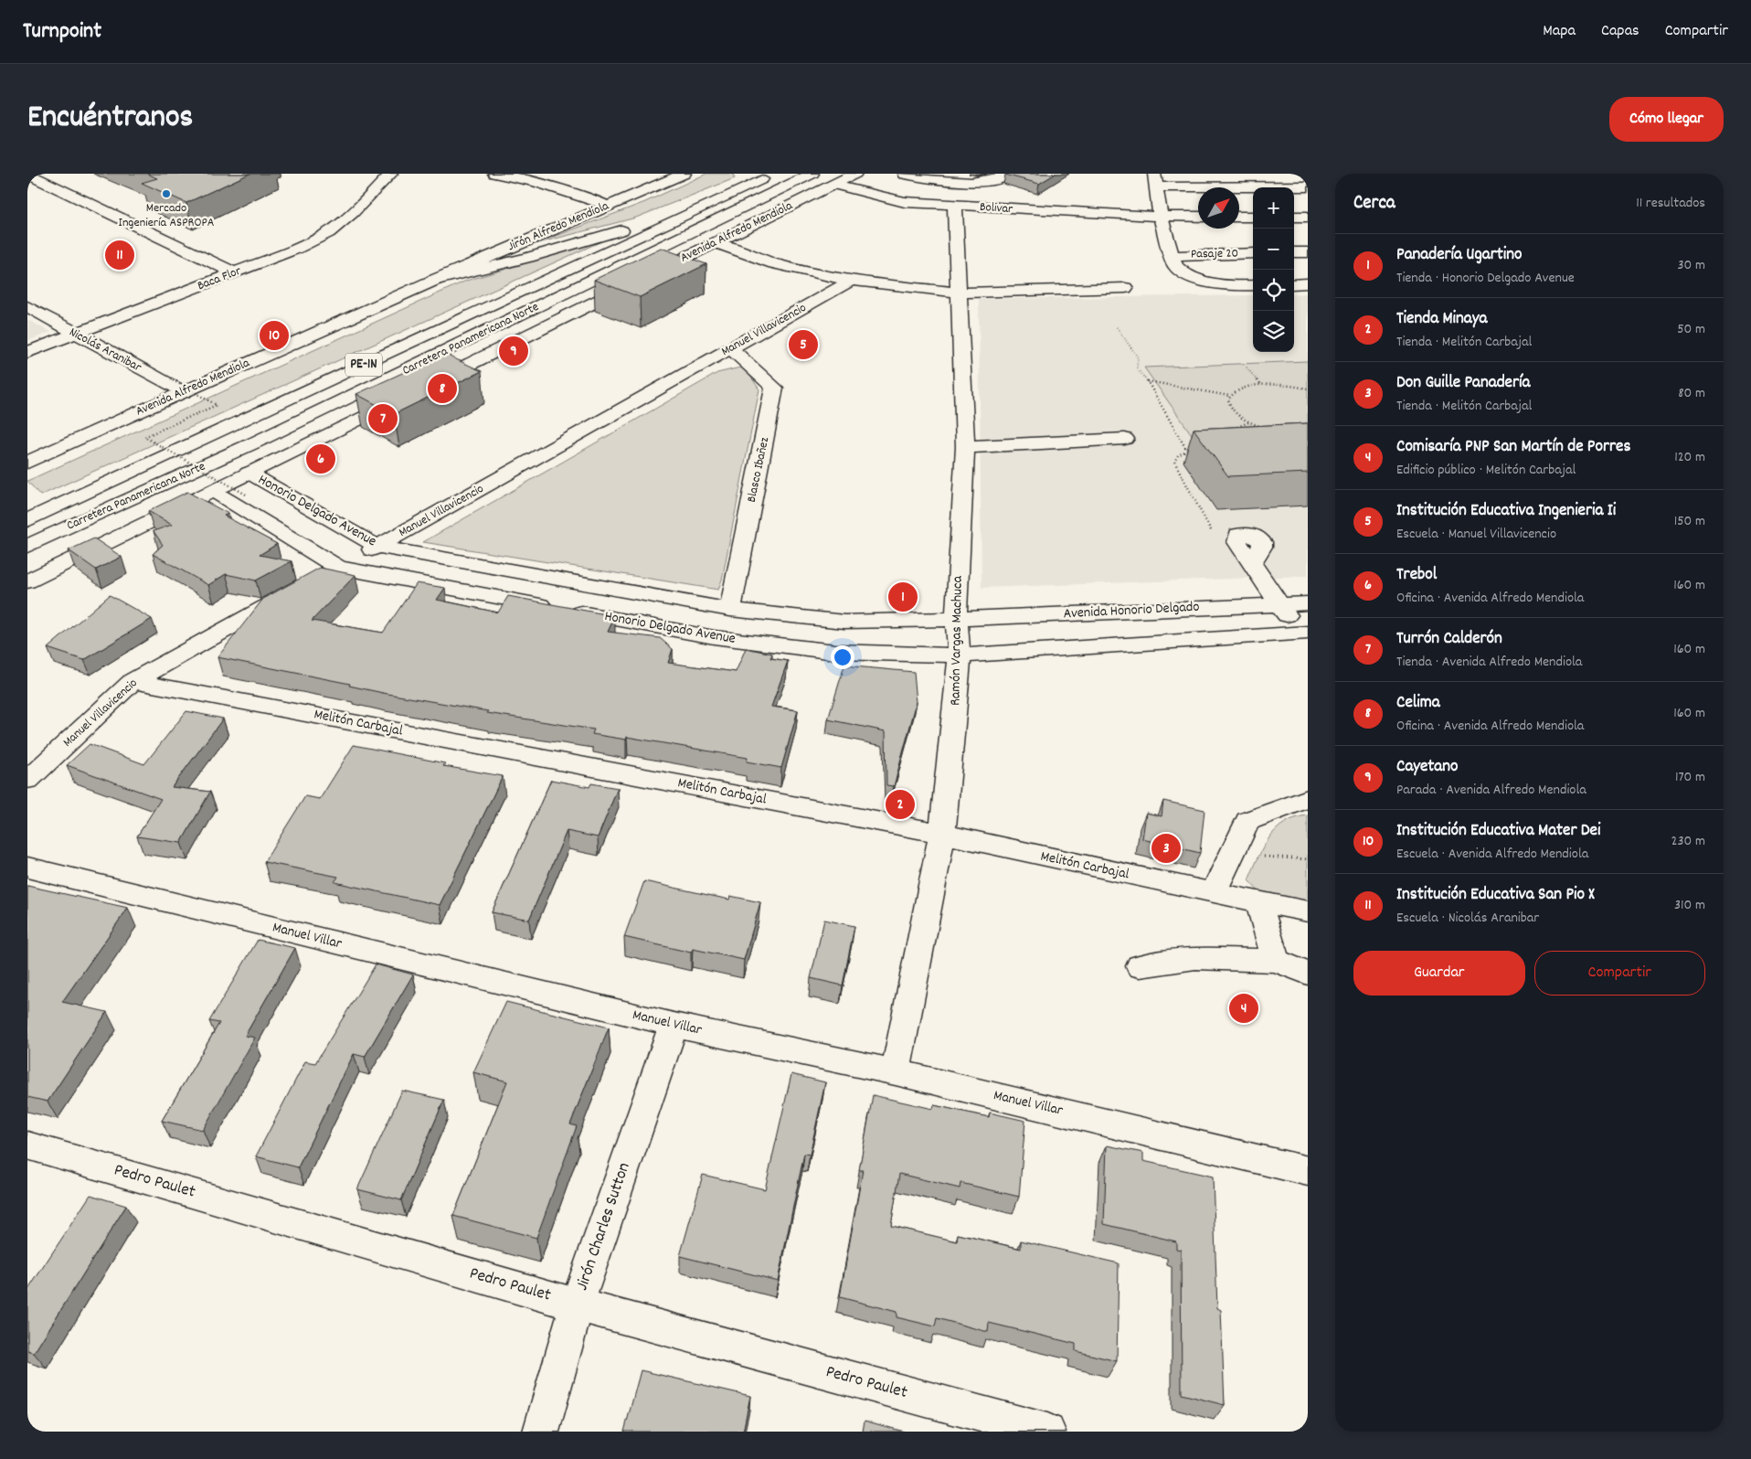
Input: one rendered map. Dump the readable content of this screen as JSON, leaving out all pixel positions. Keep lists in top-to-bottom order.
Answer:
{
  "streets": {
    "main road": [
      "Bolivar",
      "Jirón Alfredo Mendiola",
      "Avenida Alfredo Mendiola",
      "Pasaje 20",
      "Baca Flor",
      "Manuel Villavicencio",
      "Carretera Panamericana Norte",
      "Nicolás Aranibar",
      "PE-1N",
      "Blasco Ibañez",
      "Honorio Delgado Avenue",
      "Avenida Honorio Delgado",
      "Ramón Vargas Machuca",
      "Melitón Carbajal",
      "Manuel Villar",
      "Pedro Paulet",
      "Jirón Charles Sutton"
    ]
  },
  "crossings": [
    ["Bolivar", "Avenida Alfredo Mendiola"],
    ["Bolivar", "Ramón Vargas Machuca"],
    ["Jirón Alfredo Mendiola", "Avenida Alfredo Mendiola"],
    ["Avenida Alfredo Mendiola", "Nicolás Aranibar"],
    ["Baca Flor", "Nicolás Aranibar"],
    ["Manuel Villavicencio", "Blasco Ibañez"],
    ["Manuel Villavicencio", "Honorio Delgado Avenue"],
    ["Manuel Villavicencio", "Melitón Carbajal"],
    ["Blasco Ibañez", "Honorio Delgado Avenue"],
    ["Honorio Delgado Avenue", "Avenida Honorio Delgado"],
    ["Honorio Delgado Avenue", "Ramón Vargas Machuca"],
    ["Avenida Honorio Delgado", "Ramón Vargas Machuca"],
    ["Ramón Vargas Machuca", "Melitón Carbajal"],
    ["Ramón Vargas Machuca", "Manuel Villar"],
    ["Manuel Villar", "Jirón Charles Sutton"],
    ["Pedro Paulet", "Jirón Charles Sutton"]
  ],
  "places": ["Mercado Ingeniería ASPROPA"],
  "north": "top right",
  "page": {
    "header": "Turnpoint",
    "nav": ["Mapa", "Capas", "Compartir"],
    "title": "Encuéntranos",
    "buttons": [
      "Cómo llegar",
      ["Guardar", "Compartir"]
    ],
    "heading": ["Cerca", "11 resultados"],
    "map_buttons": ["+", "−"],
    "list": [
      {
        "mark": "1",
        "name": "Panadería Ugartino",
        "note": "Tienda · Honorio Delgado Avenue",
        "value": "30 m"
      },
      {
        "mark": "2",
        "name": "Tienda Minaya",
        "note": "Tienda · Melitón Carbajal",
        "value": "50 m"
      },
      {
        "mark": "3",
        "name": "Don Guille Panadería",
        "note": "Tienda · Melitón Carbajal",
        "value": "80 m"
      },
      {
        "mark": "4",
        "name": "Comisaría PNP San Martín de Porres",
        "note": "Edificio público · Melitón Carbajal",
        "value": "120 m"
      },
      {
        "mark": "5",
        "name": "Institución Educativa Ingenieria Ii",
        "note": "Escuela · Manuel Villavicencio",
        "value": "150 m"
      },
      {
        "mark": "6",
        "name": "Trebol",
        "note": "Oficina · Avenida Alfredo Mendiola",
        "value": "160 m"
      },
      {
        "mark": "7",
        "name": "Turrón Calderón",
        "note": "Tienda · Avenida Alfredo Mendiola",
        "value": "160 m"
      },
      {
        "mark": "8",
        "name": "Celima",
        "note": "Oficina · Avenida Alfredo Mendiola",
        "value": "160 m"
      },
      {
        "mark": "9",
        "name": "Cayetano",
        "note": "Parada · Avenida Alfredo Mendiola",
        "value": "170 m"
      },
      {
        "mark": "10",
        "name": "Institución Educativa Mater Dei",
        "note": "Escuela · Avenida Alfredo Mendiola",
        "value": "230 m"
      },
      {
        "mark": "11",
        "name": "Institución Educativa San Pio X",
        "note": "Escuela · Nicolás Aranibar",
        "value": "310 m"
      }
    ],
    "pins": [
      "11",
      "10",
      "5",
      "9",
      "8",
      "7",
      "6",
      "1",
      "2",
      "3",
      "4"
    ]
  }
}
